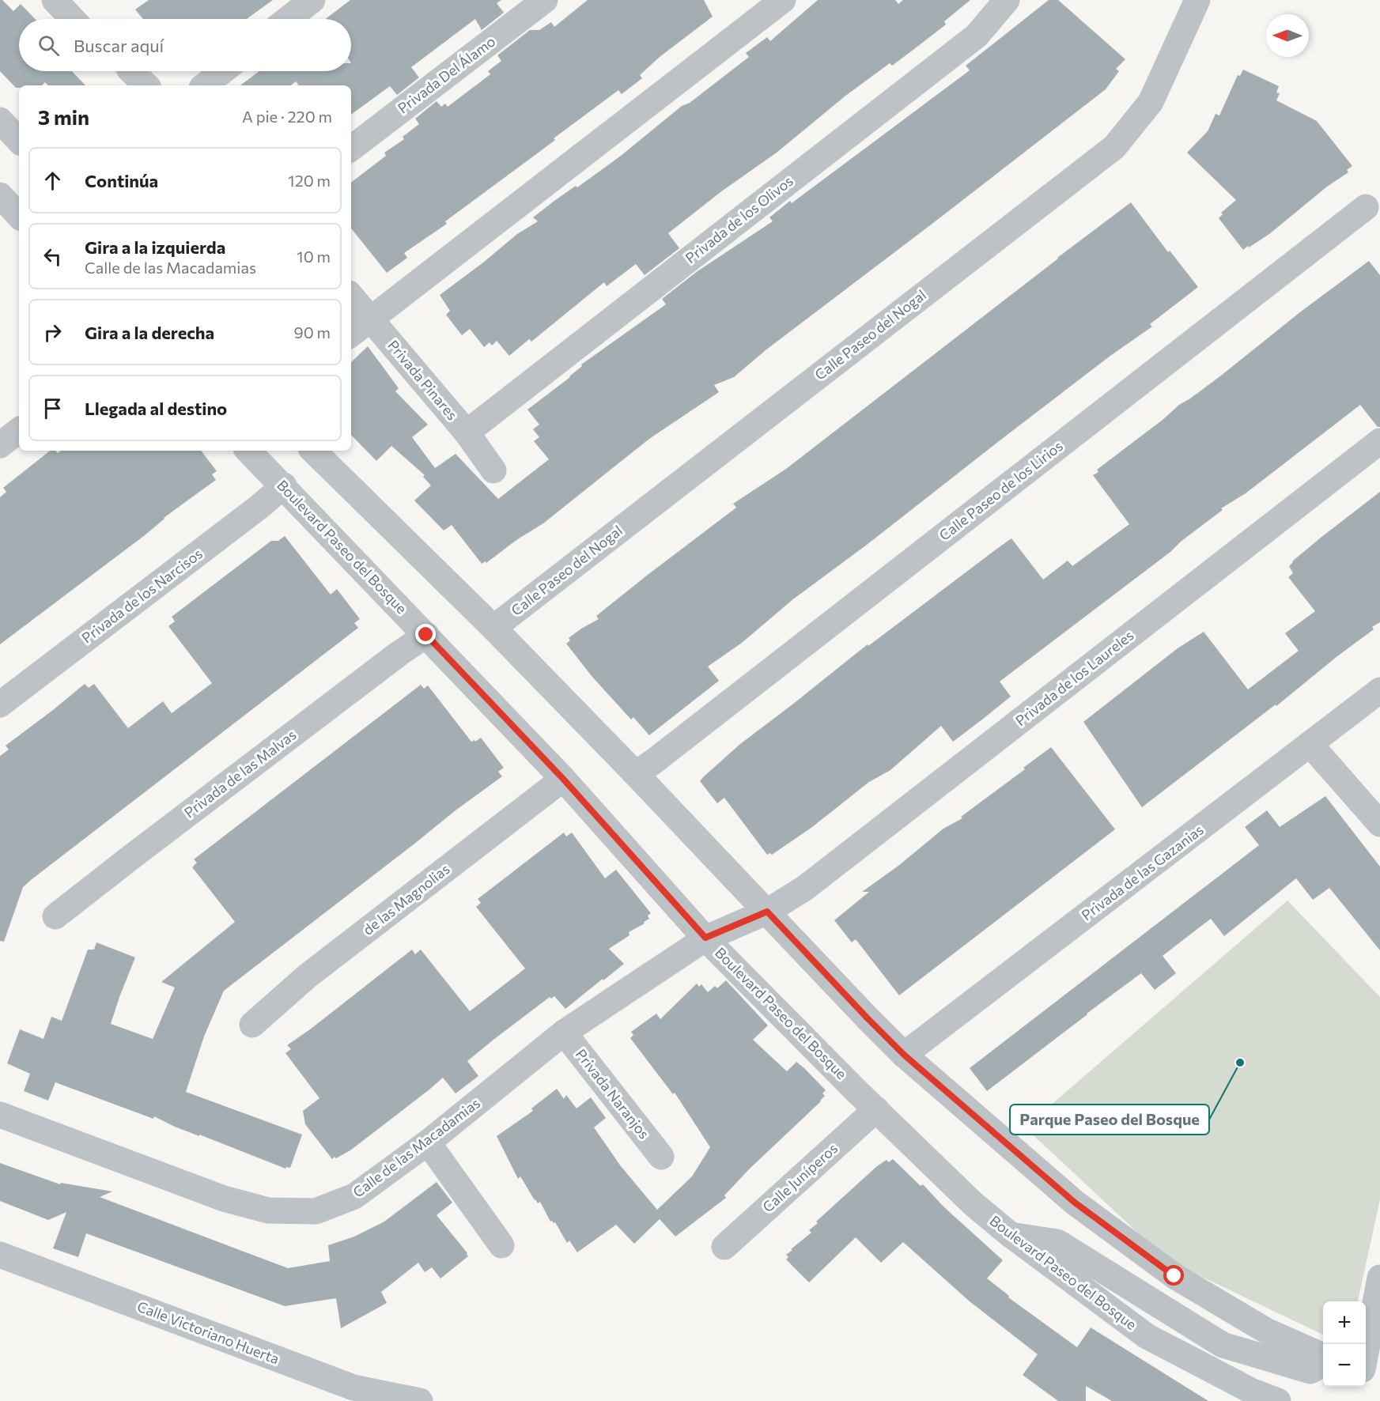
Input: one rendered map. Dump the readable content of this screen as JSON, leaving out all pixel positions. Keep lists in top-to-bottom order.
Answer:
{
  "streets": {
    "street": [
      "Privada Del Álamo",
      "Privada de los Olivos",
      "Calle Paseo del Nogal",
      "Privada Pinares",
      "Calle Paseo de los Lirios",
      "Boulevard Paseo del Bosque",
      "Privada de los Narcisos",
      "Privada de los Laureles",
      "Privada de las Malvas",
      "Privada de las Gazanias",
      "de las Magnolias",
      "Privada Naranjos",
      "Calle de las Macadamias",
      "Calle Juníperos",
      "Calle Victoriano Huerta"
    ]
  },
  "crossings": [
    ["Privada de los Olivos", "Privada Pinares"],
    ["Boulevard Paseo del Bosque", "Privada de los Narcisos"],
    ["Boulevard Paseo del Bosque", "Privada de las Malvas"],
    ["Boulevard Paseo del Bosque", "de las Magnolias"],
    ["Boulevard Paseo del Bosque", "Calle de las Macadamias"],
    ["Boulevard Paseo del Bosque", "Calle Juníperos"],
    ["Privada de los Laureles", "Calle de las Macadamias"],
    ["Privada Naranjos", "Calle de las Macadamias"]
  ],
  "places": ["Parque Paseo del Bosque"],
  "north": "left",
  "page": {
    "search": "Buscar aquí",
    "heading": ["3 min", "A pie · 220 m"],
    "list": [
      ["Continúa", "120 m"],
      ["Gira a la izquierda", "Calle de las Macadamias", "10 m"],
      ["Gira a la derecha", "90 m"],
      "Llegada al destino"
    ],
    "map_buttons": ["+", "−"]
  }
}
